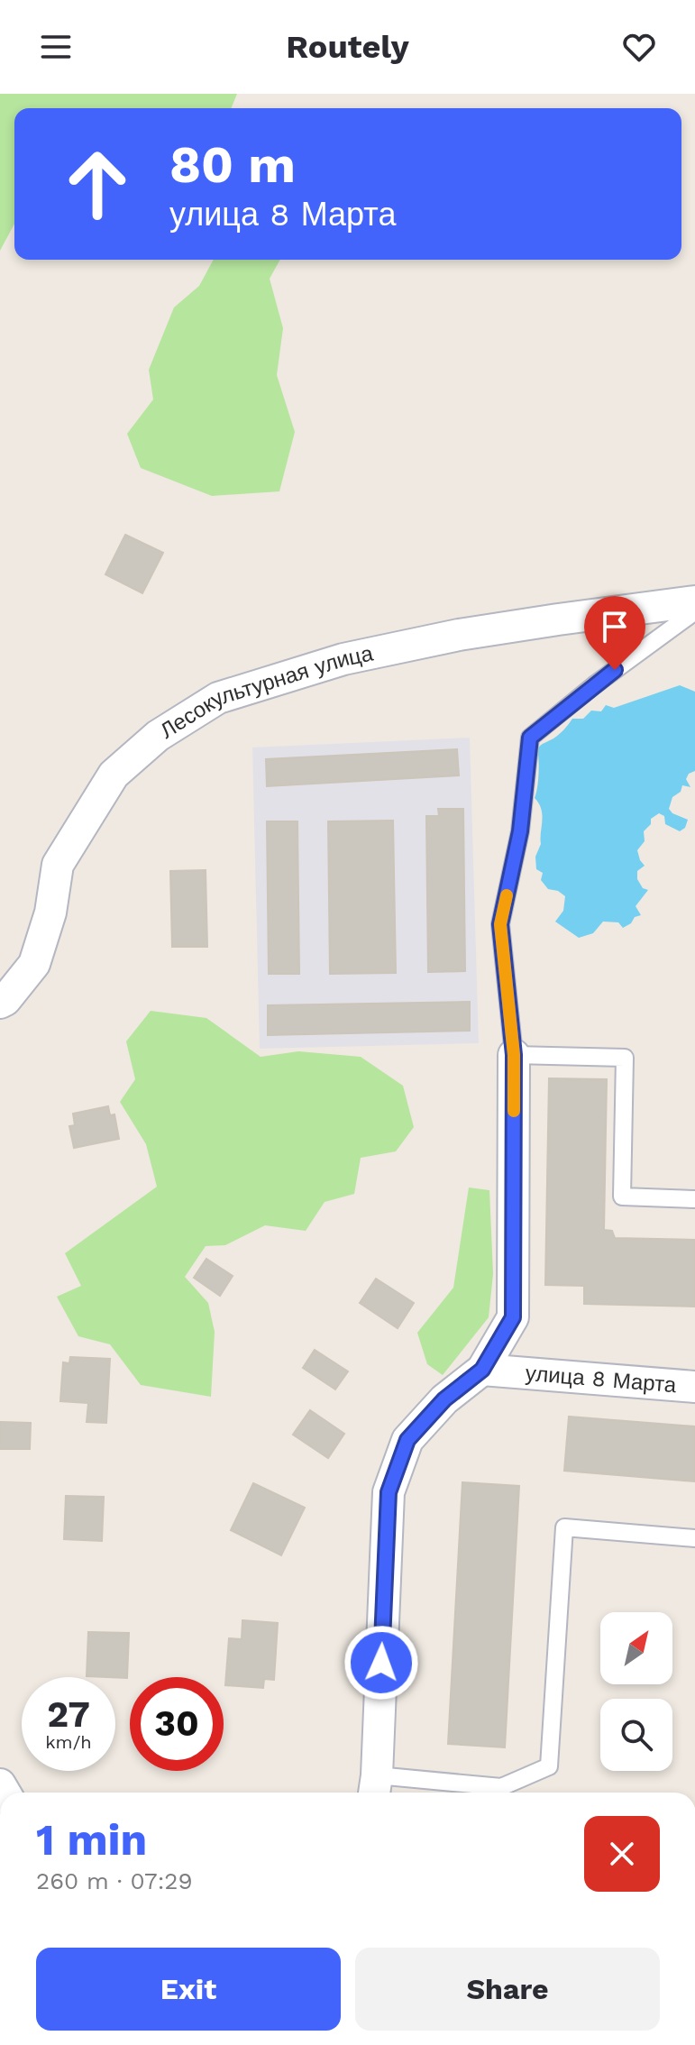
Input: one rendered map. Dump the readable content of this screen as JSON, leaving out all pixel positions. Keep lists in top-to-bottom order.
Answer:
{
  "streets": {
    "street": ["Лесокультурная улица", "улица 8 Марта"]
  },
  "north": "top right",
  "page": {
    "header": "Routely",
    "turn": ["80 m", "улица 8 Марта"],
    "speed": "27 km/h",
    "limit": "30",
    "heading": ["1 min", "260 m · 07:29"],
    "buttons": ["Exit", "Share"]
  }
}
